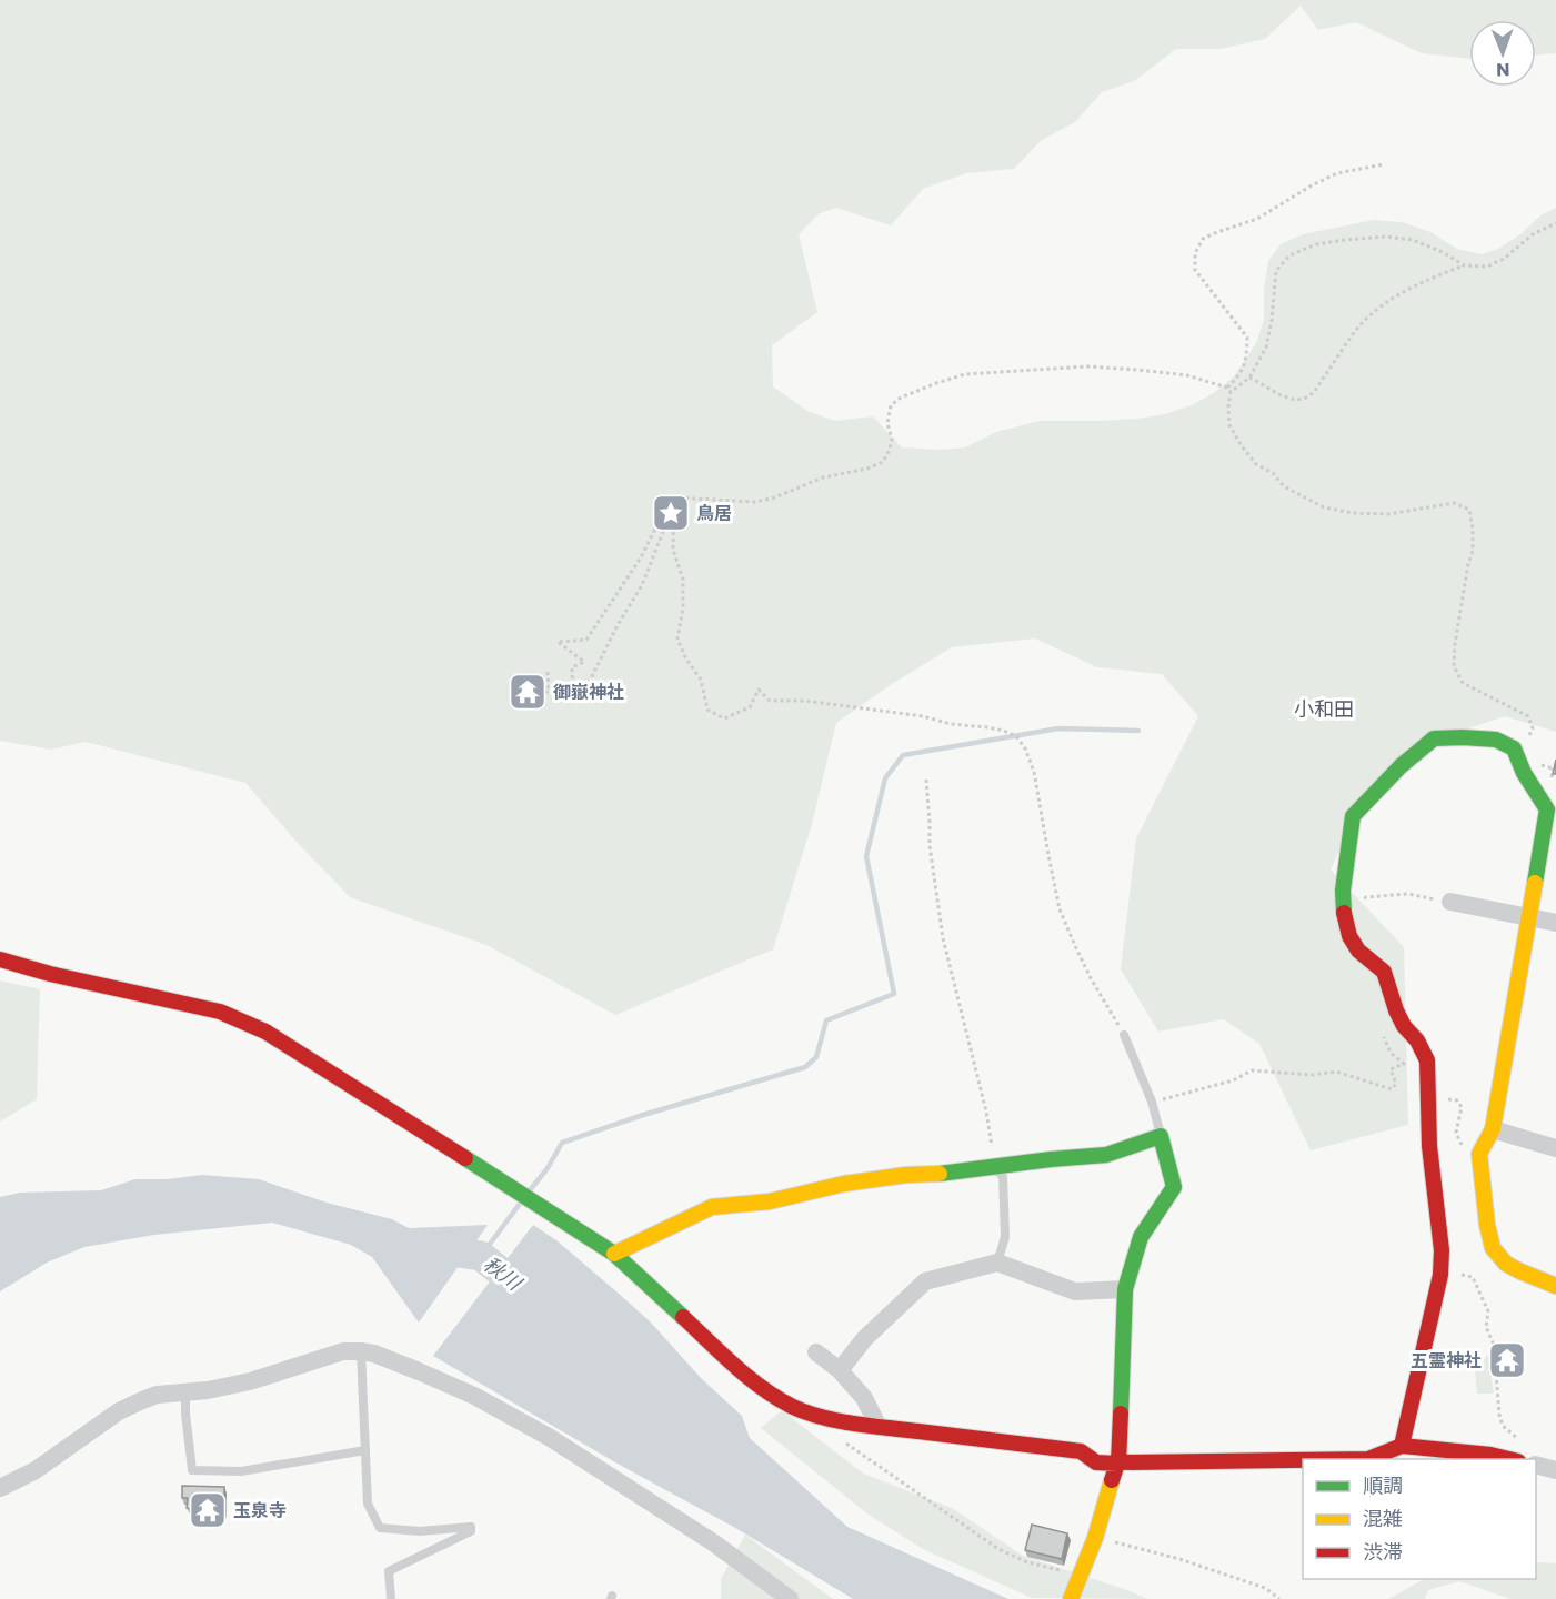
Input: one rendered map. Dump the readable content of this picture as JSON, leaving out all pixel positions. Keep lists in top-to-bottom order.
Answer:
{
  "districts": ["小和田"],
  "water": ["秋川"],
  "places": {
    "place": ["鳥居"],
    "temple": ["御嶽神社", "五霊神社", "玉泉寺"]
  },
  "legend": ["順調", "混雑", "渋滞"],
  "north": "bottom"
}
